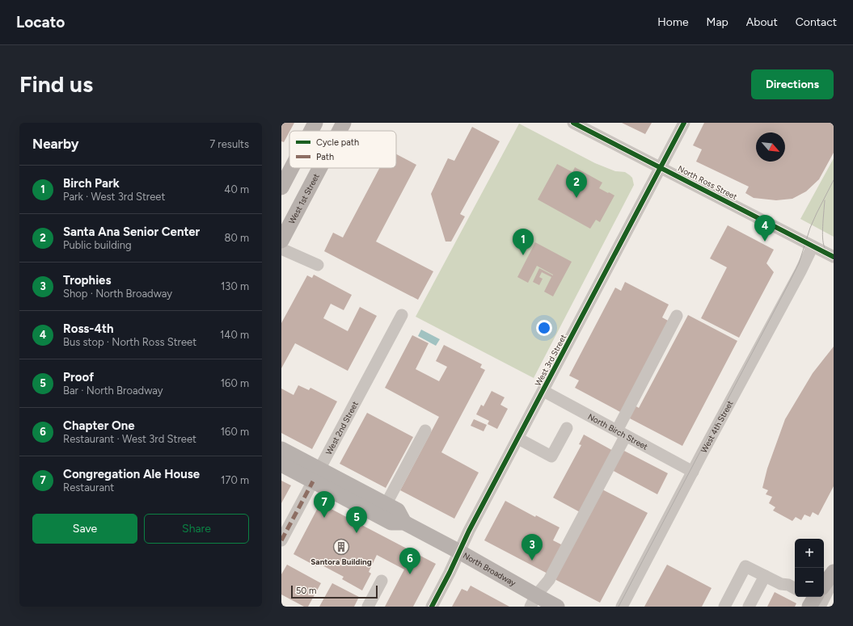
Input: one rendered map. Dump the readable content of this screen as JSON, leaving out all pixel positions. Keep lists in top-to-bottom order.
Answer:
{
  "streets": {
    "main road": ["West 1st Street", "North Broadway"],
    "street": [
      "North Ross Street",
      "West 3rd Street",
      "West 4th Street",
      "West 2nd Street",
      "North Birch Street"
    ]
  },
  "crossings": [
    ["North Ross Street", "West 3rd Street"],
    ["North Ross Street", "West 4th Street"],
    ["West 3rd Street", "North Birch Street"],
    ["West 3rd Street", "North Broadway"],
    ["West 4th Street", "North Birch Street"],
    ["West 2nd Street", "North Broadway"]
  ],
  "places": {
    "building": ["Santora Building"]
  },
  "legend": ["Cycle path", "Path"],
  "scale_bar": "50 m",
  "north": "bottom right",
  "page": {
    "header": "Locato",
    "nav": [
      "Home",
      "Map",
      "About",
      "Contact"
    ],
    "buttons": [
      "Directions",
      ["Save", "Share"]
    ],
    "title": "Find us",
    "heading": ["Nearby", "7 results"],
    "list": [
      {
        "mark": "1",
        "name": "Birch Park",
        "note": "Park · West 3rd Street",
        "value": "40 m"
      },
      {
        "mark": "2",
        "name": "Santa Ana Senior Center",
        "note": "Public building",
        "value": "80 m"
      },
      {
        "mark": "3",
        "name": "Trophies",
        "note": "Shop · North Broadway",
        "value": "130 m"
      },
      {
        "mark": "4",
        "name": "Ross-4th",
        "note": "Bus stop · North Ross Street",
        "value": "140 m"
      },
      {
        "mark": "5",
        "name": "Proof",
        "note": "Bar · North Broadway",
        "value": "160 m"
      },
      {
        "mark": "6",
        "name": "Chapter One",
        "note": "Restaurant · West 3rd Street",
        "value": "160 m"
      },
      {
        "mark": "7",
        "name": "Congregation Ale House",
        "note": "Restaurant",
        "value": "170 m"
      }
    ],
    "pins": [
      "2",
      "4",
      "1",
      "7",
      "5",
      "3",
      "6"
    ],
    "map_buttons": ["+", "−"],
    "scale": "50 m"
  }
}
